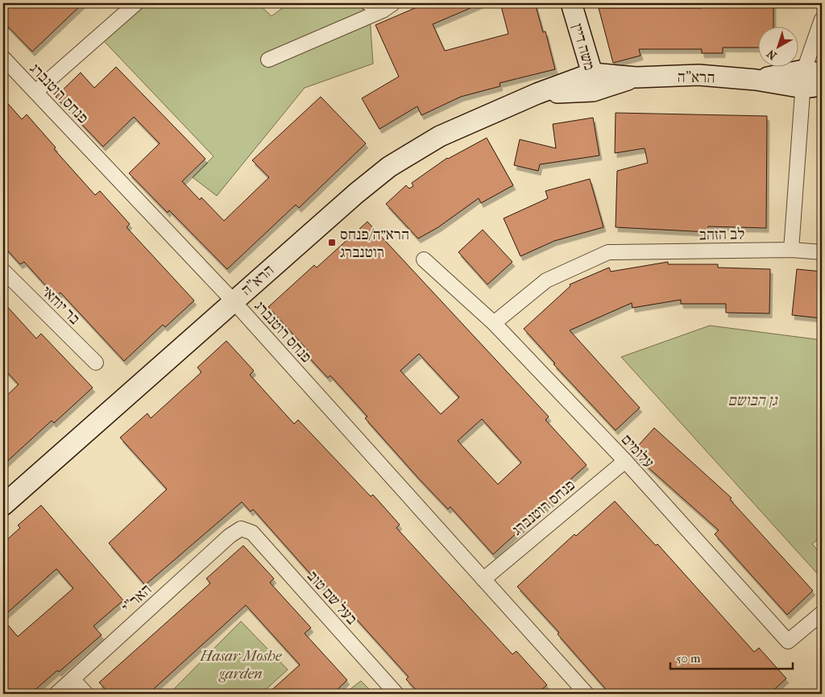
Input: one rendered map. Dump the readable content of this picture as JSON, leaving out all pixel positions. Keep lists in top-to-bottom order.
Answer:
{
  "streets": {
    "street": [
      "משה דיין",
      "הרא\"ה",
      "פנחס רוטנברג",
      "לב הזהב",
      "בר יוחאי",
      "עלומים",
      "בעל שם טוב",
      "האר\"י"
    ]
  },
  "crossings": [
    ["משה דיין", "הרא\"ה"],
    ["הרא\"ה", "פנחס רוטנברג"],
    ["פנחס רוטנברג", "עלומים"],
    ["לב הזהב", "עלומים"],
    ["בעל שם טוב", "האר\"י"]
  ],
  "parks": ["גן הבושם", "Hasar Moshe garden"],
  "places": {
    "transit": ["הרא״ה/פנחס רוטנברג"]
  },
  "scale_bar": "50 m",
  "north": "bottom left"
}
